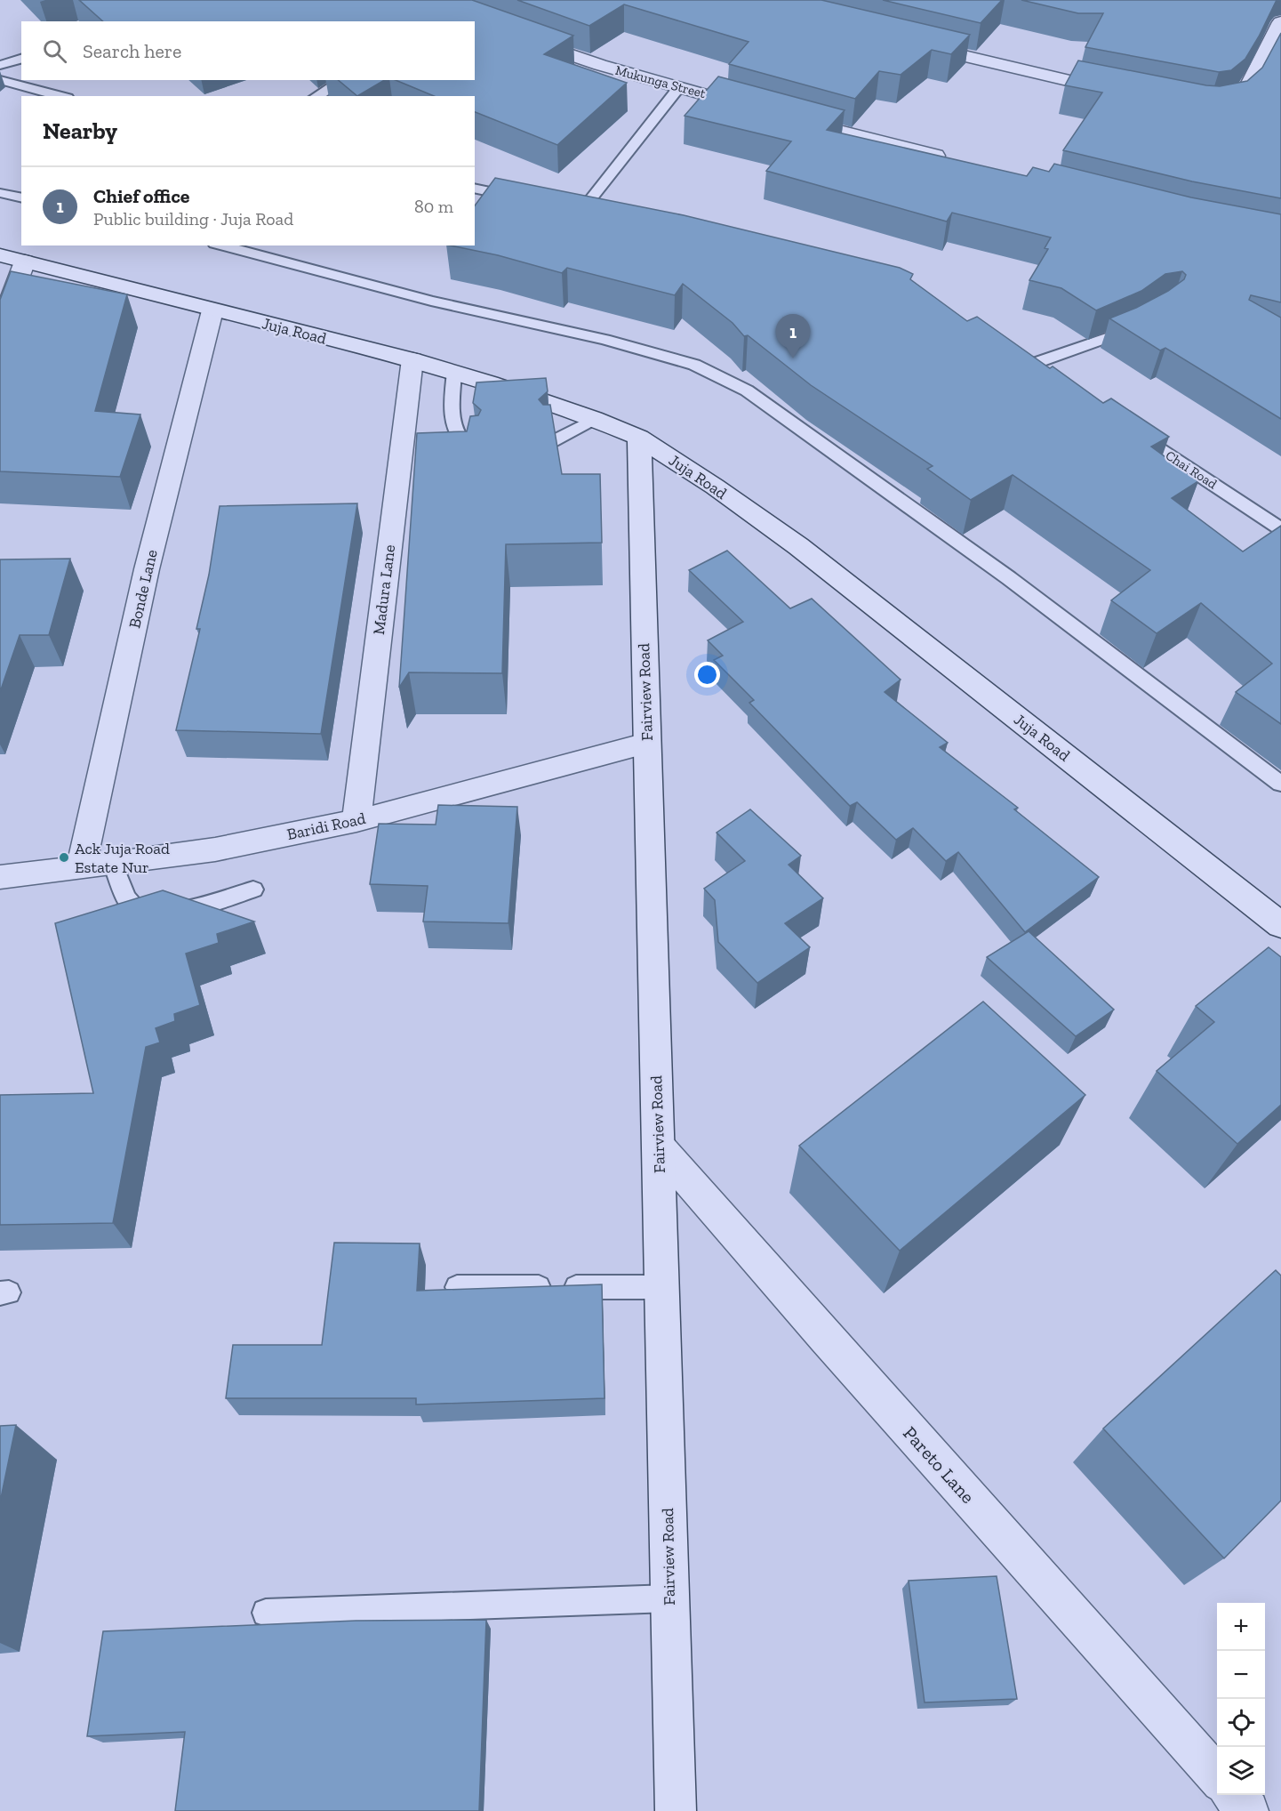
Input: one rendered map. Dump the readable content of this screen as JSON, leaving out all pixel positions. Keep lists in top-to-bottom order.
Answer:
{
  "streets": {
    "street": [
      "Mukunga Street",
      "Juja Road",
      "Bonde Lane",
      "Madura Lane",
      "Fairview Road",
      "Baridi Road",
      "Pareto Lane"
    ],
    "lane": ["Chai Road"]
  },
  "crossings": [
    ["Juja Road", "Bonde Lane"],
    ["Juja Road", "Madura Lane"],
    ["Juja Road", "Fairview Road"],
    ["Bonde Lane", "Baridi Road"],
    ["Madura Lane", "Baridi Road"],
    ["Fairview Road", "Baridi Road"],
    ["Fairview Road", "Pareto Lane"]
  ],
  "places": ["Ack Juja Road Estate Nur"],
  "page": {
    "search": "Search here",
    "heading": "Nearby",
    "list": [
      {
        "mark": "1",
        "name": "Chief office",
        "note": "Public building · Juja Road",
        "value": "80 m"
      }
    ],
    "pins": "1",
    "map_buttons": ["+", "−"]
  }
}
